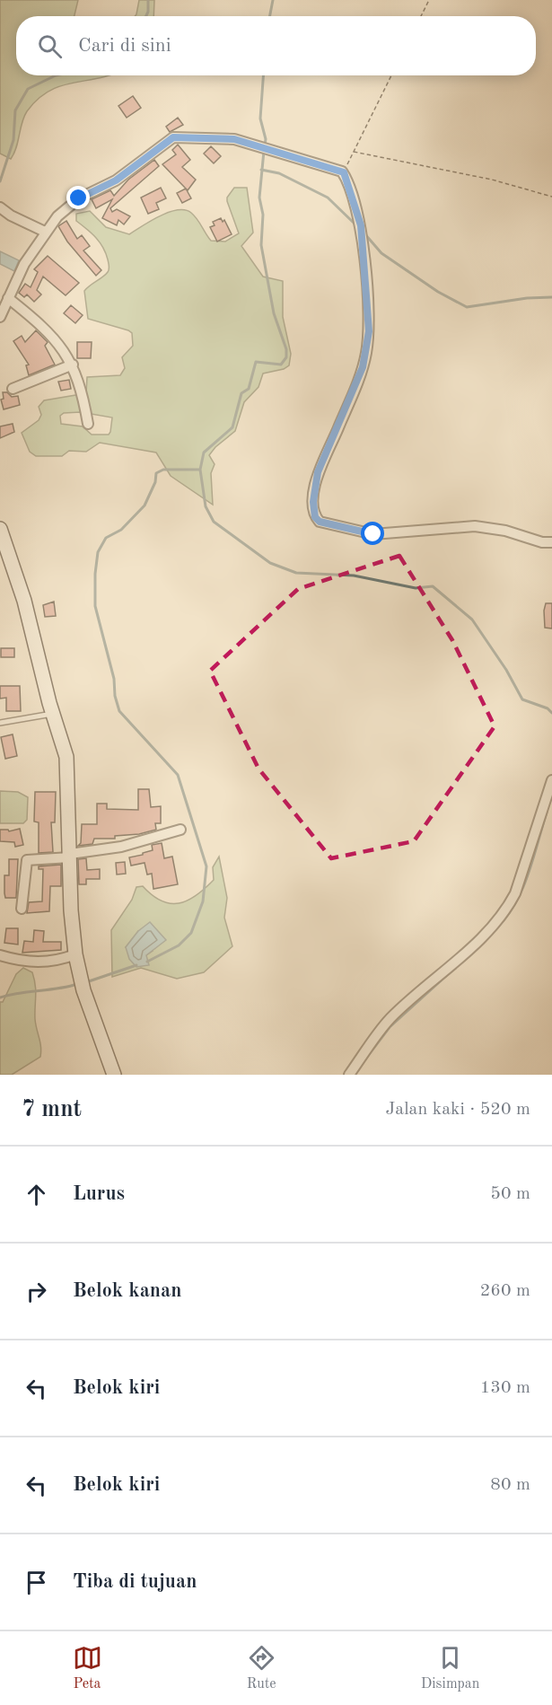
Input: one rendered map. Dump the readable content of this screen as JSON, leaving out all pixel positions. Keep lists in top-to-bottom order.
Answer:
{
  "page": {
    "search": "Cari di sini",
    "heading": ["7 mnt", "Jalan kaki · 520 m"],
    "list": [
      ["Lurus", "50 m"],
      ["Belok kanan", "260 m"],
      ["Belok kiri", "130 m"],
      ["Belok kiri", "80 m"],
      "Tiba di tujuan"
    ],
    "nav": ["Peta", "Rute", "Disimpan"]
  }
}
